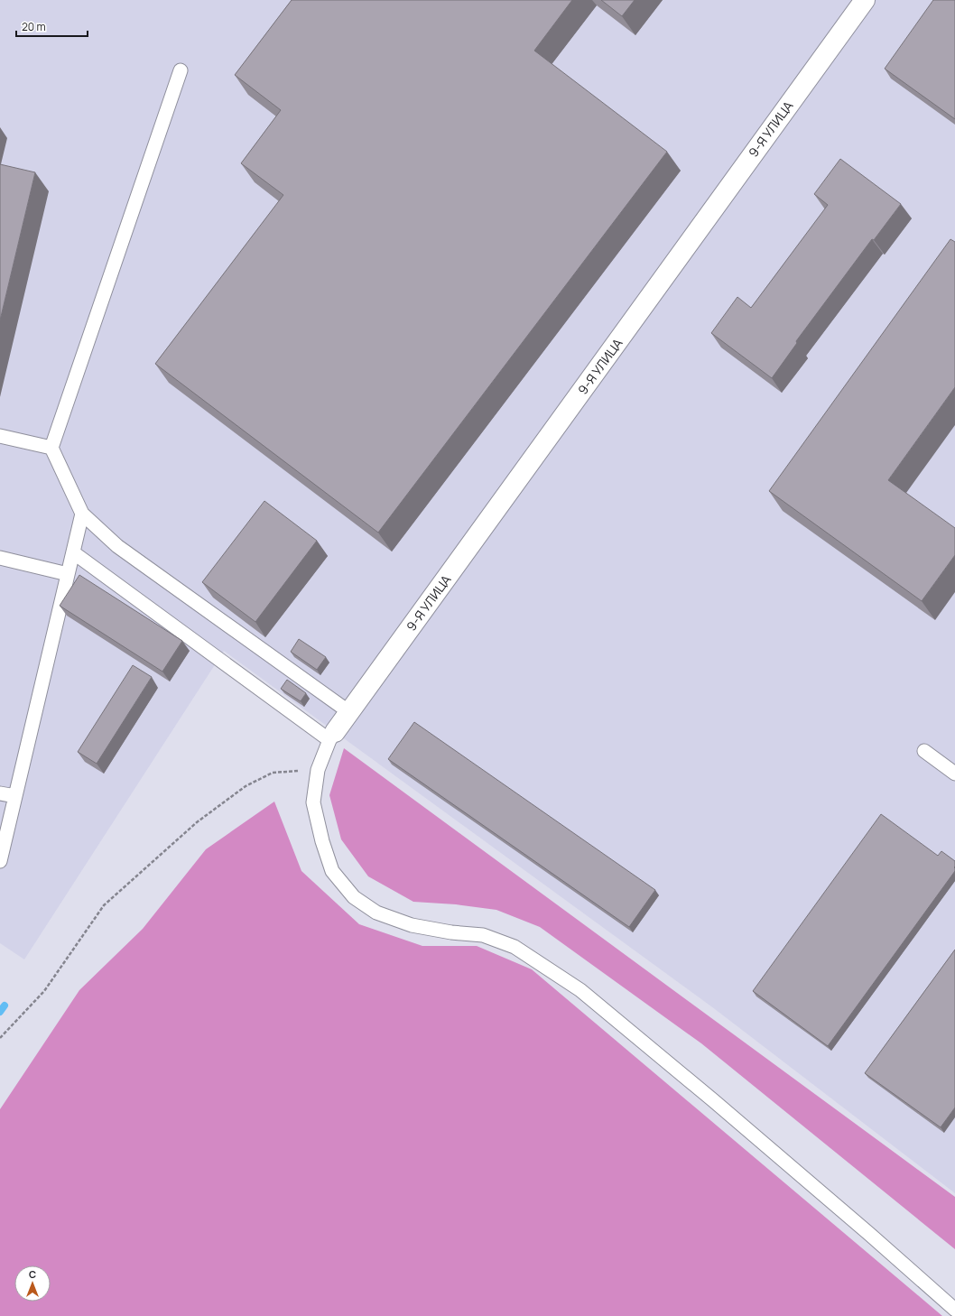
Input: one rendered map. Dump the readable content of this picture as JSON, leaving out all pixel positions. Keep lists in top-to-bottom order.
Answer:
{
  "streets": {
    "street": ["9-Я УЛИЦА"]
  },
  "scale_bar": "20 m",
  "north": "top"
}
